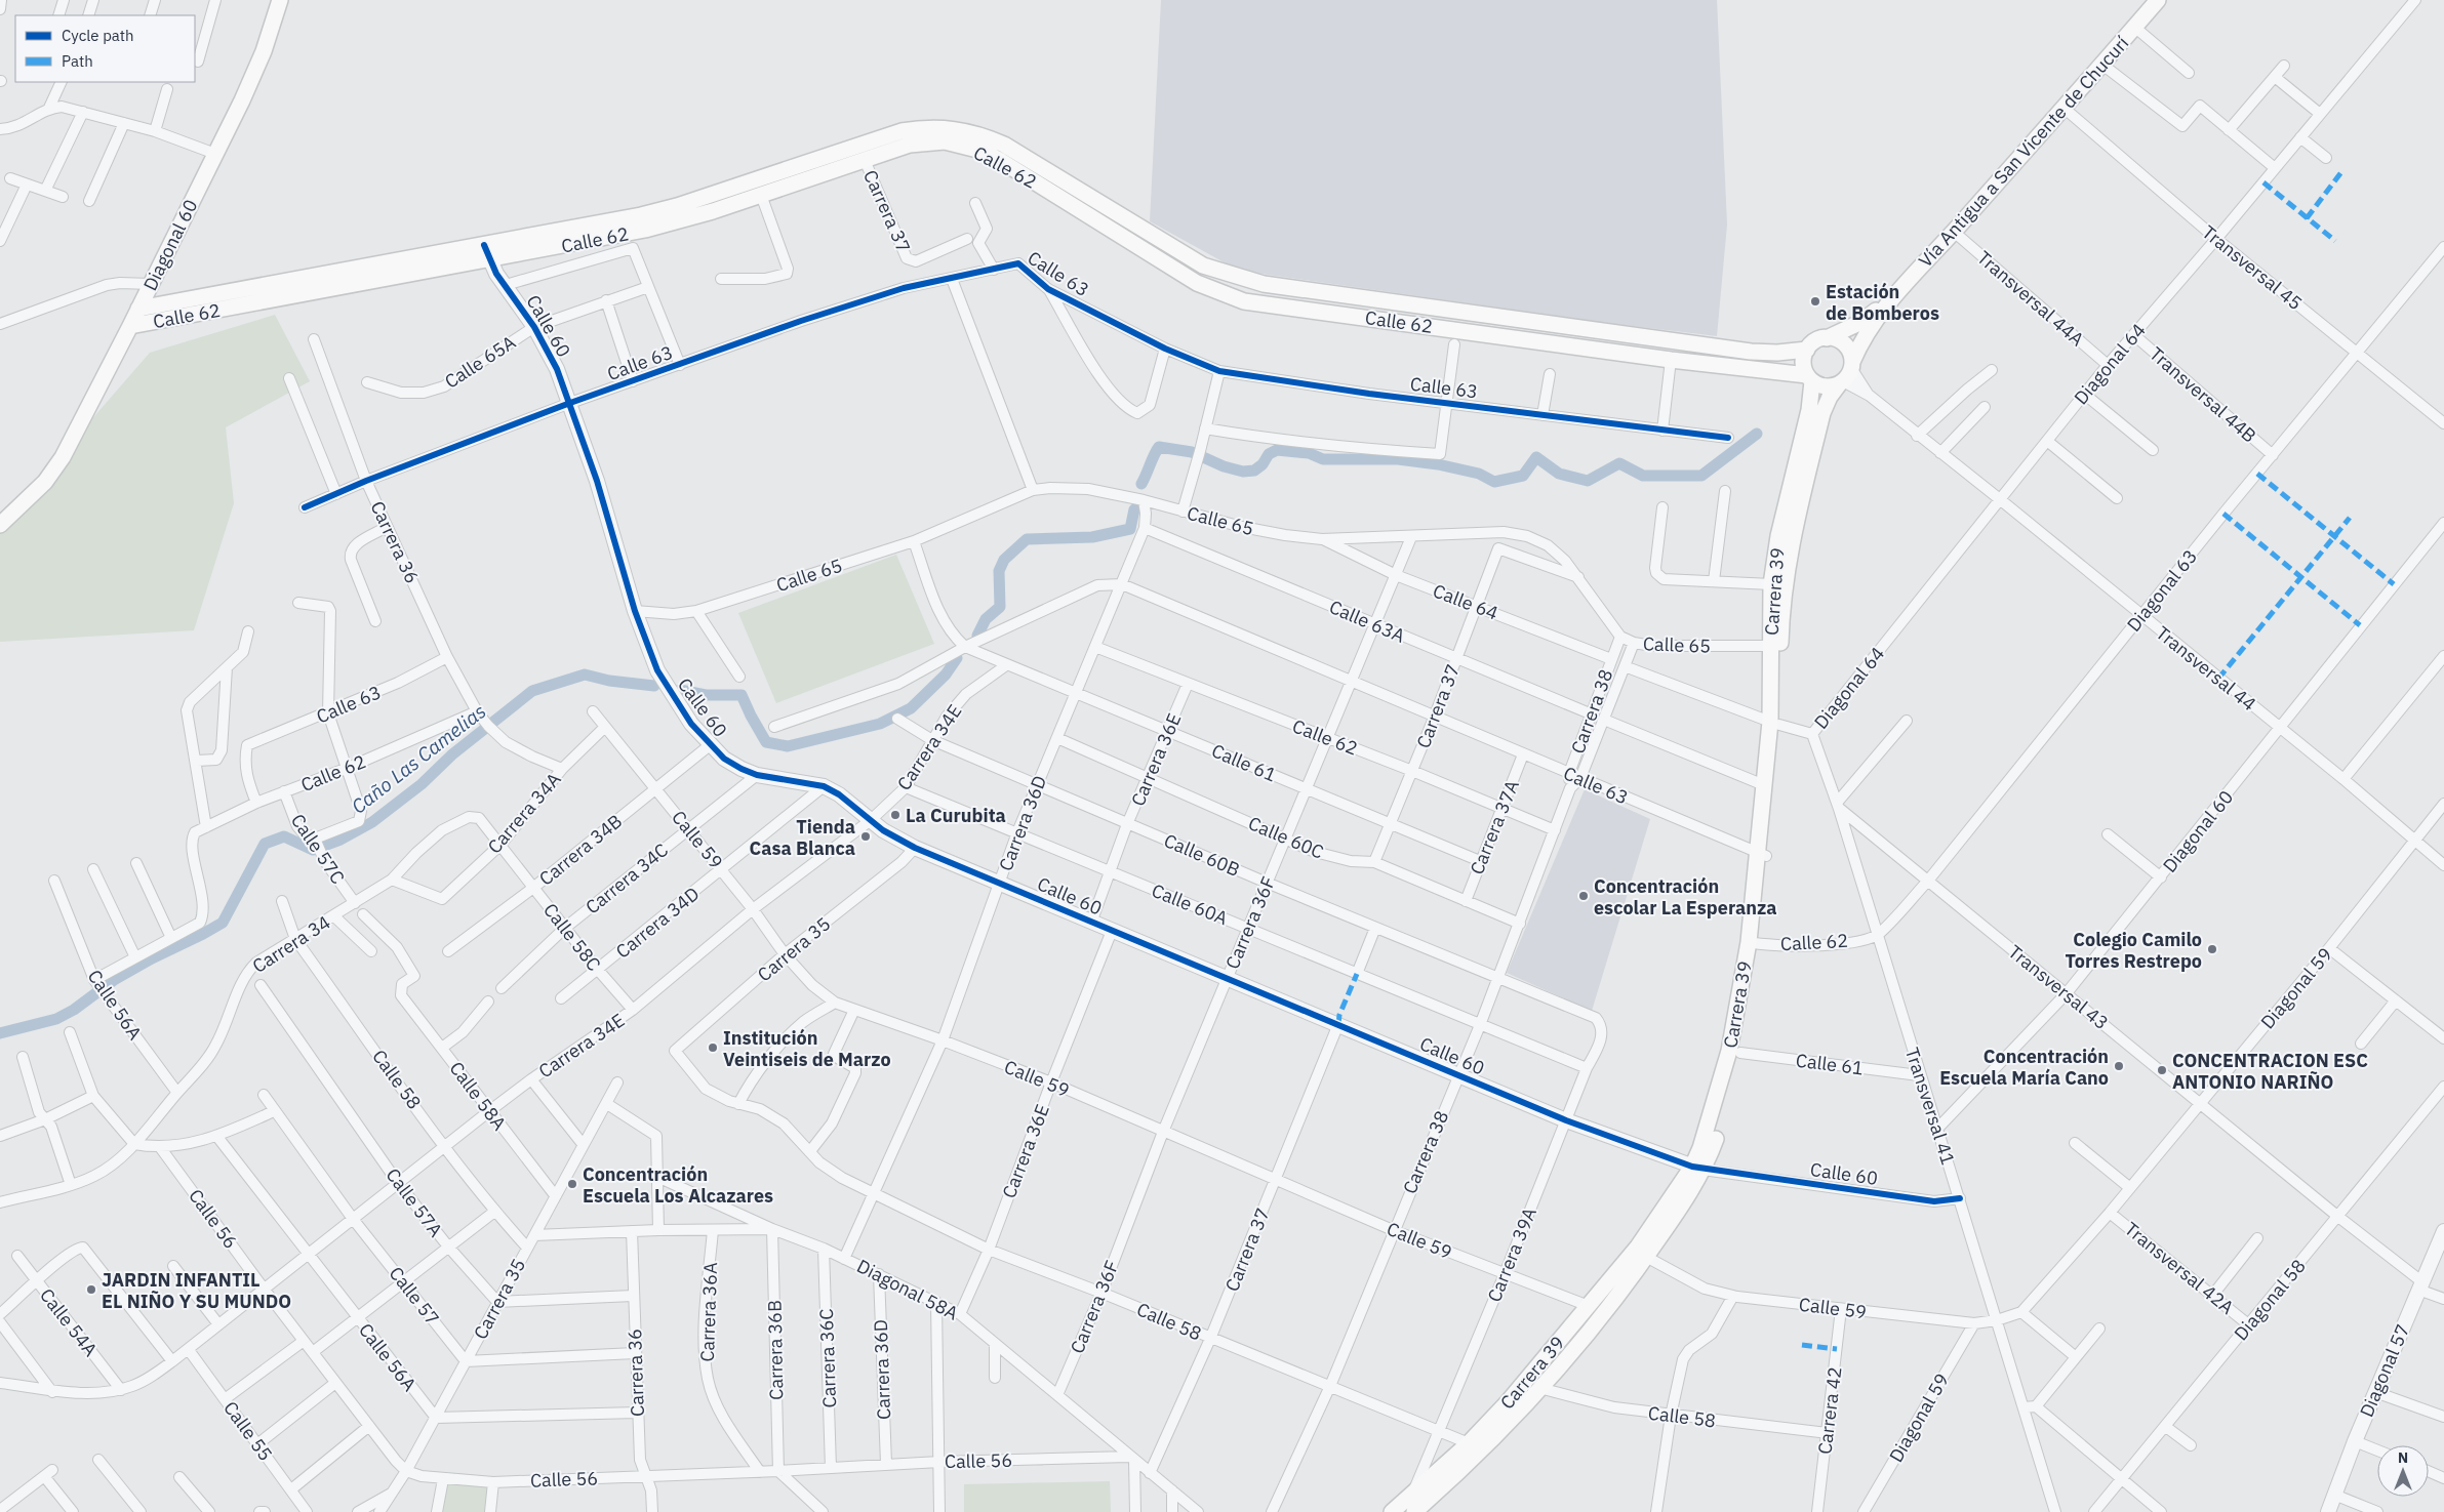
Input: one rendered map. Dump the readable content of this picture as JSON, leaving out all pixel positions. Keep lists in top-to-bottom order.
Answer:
{
  "streets": {
    "main road": [
      "Vía Antigua a San Vicente de Chucurí",
      "Calle 62",
      "Diagonal 60",
      "Carrera 39"
    ],
    "street": [
      "Carrera 37",
      "Transversal 45",
      "Calle 63",
      "Transversal 44A",
      "Calle 60",
      "Calle 65A",
      "Diagonal 64",
      "Transversal 44B",
      "Calle 65",
      "Carrera 36",
      "Diagonal 63",
      "Calle 64",
      "Calle 63A",
      "Transversal 44",
      "Carrera 38",
      "Carrera 34E",
      "Carrera 36E",
      "Calle 61",
      "Carrera 34A",
      "Carrera 36D",
      "Carrera 37A",
      "Calle 60C",
      "Calle 59",
      "Calle 57C",
      "Carrera 34B",
      "Calle 60B",
      "Carrera 34C",
      "Calle 60A",
      "Carrera 34D",
      "Carrera 36F",
      "Calle 58C",
      "Carrera 34",
      "Carrera 35",
      "Transversal 43",
      "Diagonal 59",
      "Calle 56A",
      "Calle 58",
      "Calle 58A",
      "Transversal 41",
      "Calle 57A",
      "Calle 56",
      "Carrera 39A",
      "Transversal 42A",
      "Diagonal 58A",
      "Calle 57",
      "Diagonal 58",
      "Carrera 36A",
      "Calle 54A",
      "Carrera 36B",
      "Carrera 36C",
      "Diagonal 57",
      "Carrera 42",
      "Calle 55"
    ]
  },
  "crossings": [
    ["Vía Antigua a San Vicente de Chucurí", "Calle 62"],
    ["Vía Antigua a San Vicente de Chucurí", "Transversal 45"],
    ["Vía Antigua a San Vicente de Chucurí", "Transversal 44A"],
    ["Vía Antigua a San Vicente de Chucurí", "Carrera 39"],
    ["Vía Antigua a San Vicente de Chucurí", "Transversal 44"],
    ["Calle 62", "Carrera 37"],
    ["Calle 62", "Diagonal 60"],
    ["Calle 62", "Calle 63"],
    ["Calle 62", "Calle 60"],
    ["Calle 62", "Diagonal 63"],
    ["Calle 62", "Carrera 39"],
    ["Calle 62", "Transversal 44"],
    ["Calle 62", "Carrera 38"],
    ["Calle 62", "Carrera 36E"],
    ["Calle 62", "Carrera 36D"],
    ["Calle 62", "Carrera 37A"],
    ["Calle 62", "Calle 57C"],
    ["Calle 62", "Carrera 36F"],
    ["Calle 62", "Transversal 41"],
    ["Carrera 37", "Calle 63"],
    ["Carrera 37", "Calle 60"],
    ["Carrera 37", "Calle 65"],
    ["Carrera 37", "Calle 64"],
    ["Carrera 37", "Calle 63A"],
    ["Carrera 37", "Calle 61"],
    ["Carrera 37", "Calle 60C"],
    ["Carrera 37", "Calle 59"],
    ["Carrera 37", "Calle 58"],
    ["Carrera 37", "Diagonal 58A"],
    ["Diagonal 60", "Transversal 44"],
    ["Diagonal 60", "Transversal 43"],
    ["Diagonal 60", "Transversal 41"],
    ["Transversal 45", "Diagonal 64"],
    ["Transversal 45", "Diagonal 63"],
    ["Calle 63", "Calle 60"],
    ["Calle 63", "Carrera 36"],
    ["Calle 63", "Carrera 39"],
    ["Calle 63", "Carrera 38"],
    ["Calle 63", "Carrera 36D"],
    ["Calle 63", "Carrera 37A"],
    ["Calle 63", "Carrera 36F"],
    ["Transversal 44A", "Diagonal 64"],
    ["Calle 60", "Calle 65A"],
    ["Calle 60", "Calle 65"],
    ["Calle 60", "Carrera 39"],
    ["Calle 60", "Carrera 38"],
    ["Calle 60", "Carrera 34E"],
    ["Calle 60", "Carrera 36E"],
    ["Calle 60", "Carrera 36D"],
    ["Calle 60", "Carrera 34B"],
    ["Calle 60", "Carrera 34C"],
    ["Calle 60", "Carrera 34D"],
    ["Calle 60", "Carrera 36F"],
    ["Calle 60", "Carrera 35"],
    ["Calle 60", "Transversal 41"],
    ["Calle 60", "Carrera 39A"],
    ["Diagonal 64", "Transversal 44B"],
    ["Diagonal 64", "Transversal 44"],
    ["Diagonal 64", "Transversal 41"],
    ["Transversal 44B", "Diagonal 63"],
    ["Calle 65", "Carrera 39"],
    ["Calle 65", "Calle 64"],
    ["Calle 65", "Carrera 38"],
    ["Calle 65", "Carrera 36D"],
    ["Calle 65", "Carrera 36F"],
    ["Carrera 36", "Calle 56"],
    ["Diagonal 63", "Transversal 44"],
    ["Diagonal 63", "Transversal 43"],
    ["Diagonal 63", "Transversal 41"],
    ["Carrera 39", "Transversal 44"],
    ["Carrera 39", "Calle 61"],
    ["Carrera 39", "Calle 59"],
    ["Carrera 39", "Calle 58"],
    ["Carrera 39", "Carrera 39A"],
    ["Calle 64", "Carrera 38"],
    ["Calle 64", "Carrera 36F"],
    ["Calle 63A", "Carrera 38"],
    ["Calle 63A", "Carrera 36D"],
    ["Calle 63A", "Carrera 36F"],
    ["Transversal 44", "Diagonal 59"],
    ["Carrera 38", "Calle 60C"],
    ["Carrera 38", "Calle 59"],
    ["Carrera 38", "Calle 60B"],
    ["Carrera 38", "Calle 60A"],
    ["Carrera 38", "Calle 58"],
    ["Carrera 34E", "Calle 61"],
    ["Carrera 34E", "Calle 59"],
    ["Carrera 34E", "Calle 60B"],
    ["Carrera 34E", "Calle 60A"],
    ["Carrera 34E", "Calle 58C"],
    ["Carrera 34E", "Calle 56A"],
    ["Carrera 34E", "Calle 58"],
    ["Carrera 34E", "Calle 58A"],
    ["Carrera 34E", "Calle 57A"],
    ["Carrera 34E", "Calle 56"],
    ["Carrera 34E", "Calle 57"],
    ["Carrera 34E", "Calle 54A"],
    ["Carrera 34E", "Calle 55"],
    ["Carrera 36E", "Calle 61"],
    ["Carrera 36E", "Calle 60C"],
    ["Carrera 36E", "Calle 59"],
    ["Carrera 36E", "Calle 60B"],
    ["Carrera 36E", "Calle 60A"],
    ["Carrera 36E", "Calle 58"],
    ["Carrera 36E", "Diagonal 58A"],
    ["Calle 61", "Carrera 36D"],
    ["Calle 61", "Carrera 37A"],
    ["Calle 61", "Carrera 36F"],
    ["Calle 61", "Transversal 41"],
    ["Carrera 34A", "Calle 59"],
    ["Carrera 34A", "Calle 58C"],
    ["Carrera 34A", "Carrera 34"],
    ["Carrera 36D", "Calle 60C"],
    ["Carrera 36D", "Calle 59"],
    ["Carrera 36D", "Calle 60B"],
    ["Carrera 36D", "Calle 60A"],
    ["Carrera 36D", "Calle 58"],
    ["Carrera 36D", "Calle 56"],
    ["Carrera 36D", "Diagonal 58A"],
    ["Carrera 37A", "Calle 60C"],
    ["Calle 60C", "Carrera 36F"],
    ["Calle 59", "Carrera 34B"],
    ["Calle 59", "Carrera 34C"],
    ["Calle 59", "Carrera 34D"],
    ["Calle 59", "Carrera 36F"],
    ["Calle 59", "Carrera 35"],
    ["Calle 59", "Diagonal 59"],
    ["Calle 59", "Transversal 41"],
    ["Calle 59", "Carrera 39A"],
    ["Calle 59", "Carrera 42"],
    ["Calle 57C", "Carrera 34"],
    ["Carrera 34B", "Calle 58C"],
    ["Calle 60B", "Carrera 36F"],
    ["Calle 60B", "Carrera 39A"],
    ["Carrera 34C", "Calle 58C"],
    ["Calle 60A", "Carrera 36F"],
    ["Calle 60A", "Carrera 39A"],
    ["Carrera 34D", "Calle 58C"],
    ["Carrera 36F", "Calle 58"],
    ["Carrera 36F", "Diagonal 58A"],
    ["Calle 58C", "Carrera 34"],
    ["Carrera 34", "Calle 56A"],
    ["Carrera 34", "Calle 58"],
    ["Carrera 35", "Calle 56A"],
    ["Carrera 35", "Calle 58"],
    ["Carrera 35", "Calle 58A"],
    ["Carrera 35", "Calle 57A"],
    ["Carrera 35", "Calle 56"],
    ["Carrera 35", "Calle 57"],
    ["Transversal 43", "Diagonal 59"],
    ["Transversal 43", "Transversal 41"],
    ["Transversal 43", "Diagonal 58"],
    ["Transversal 43", "Diagonal 57"],
    ["Diagonal 59", "Transversal 42A"],
    ["Calle 58", "Carrera 39A"],
    ["Calle 58", "Carrera 42"],
    ["Calle 56", "Diagonal 58A"],
    ["Calle 56", "Carrera 36A"],
    ["Calle 56", "Carrera 36B"],
    ["Calle 56", "Carrera 36C"],
    ["Transversal 42A", "Diagonal 58"],
    ["Diagonal 58A", "Carrera 36B"],
    ["Diagonal 58A", "Carrera 36C"]
  ],
  "water": ["Caño Las Camelias"],
  "places": [
    "Estación de Bomberos",
    "La Curubita",
    "Tienda Casa Blanca",
    "Concentración escolar La Esperanza",
    "Colegio Camilo Torres Restrepo",
    "Institución Veintiseis de Marzo",
    "Concentración Escuela María Cano",
    "CONCENTRACION ESC ANTONIO NARIÑO",
    "Concentración Escuela Los Alcazares",
    "JARDIN INFANTIL EL NIÑO Y SU MUNDO"
  ],
  "legend": ["Cycle path", "Path"],
  "north": "top"
}
